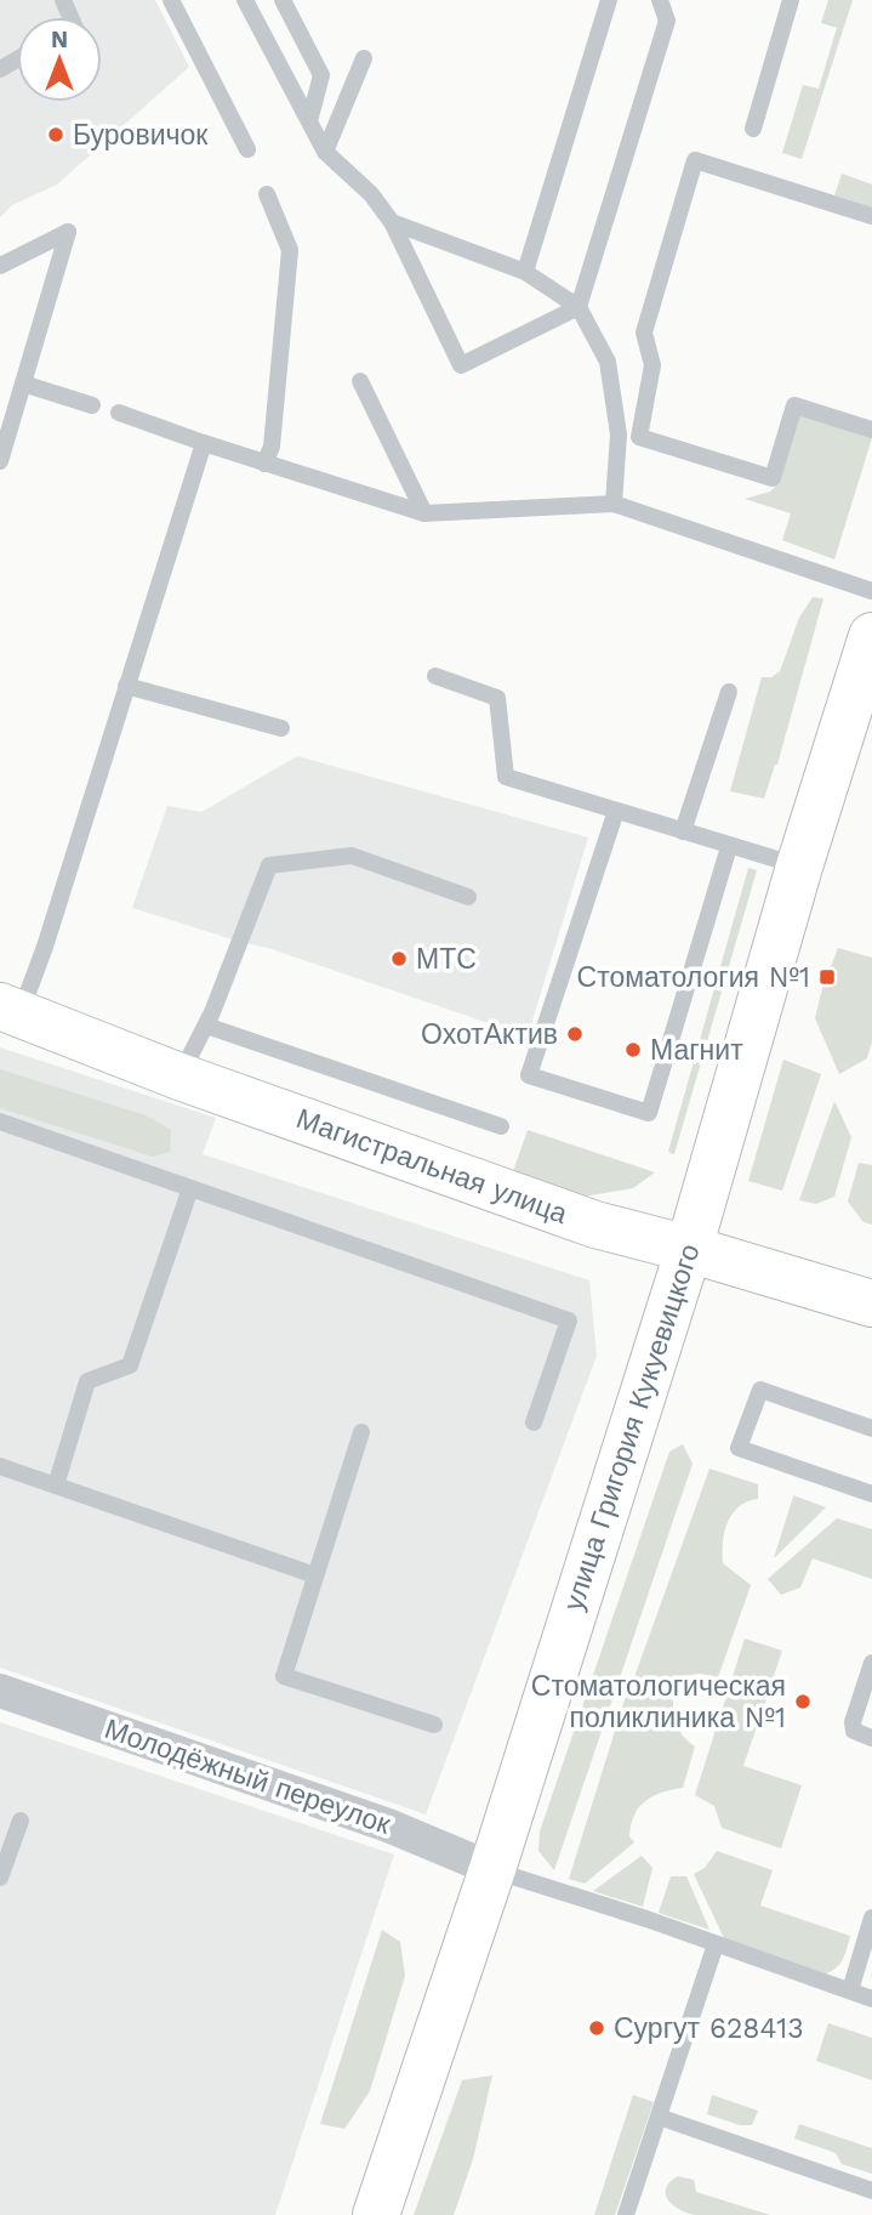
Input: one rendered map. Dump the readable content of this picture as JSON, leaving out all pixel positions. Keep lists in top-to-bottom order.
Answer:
{
  "streets": {
    "street": ["Магистральная улица", "улица Григория Кукуевицкого", "Молодёжный переулок"]
  },
  "crossings": [
    ["Магистральная улица", "улица Григория Кукуевицкого"],
    ["улица Григория Кукуевицкого", "Молодёжный переулок"]
  ],
  "places": {
    "other": [
      "Буровичок",
      "МТС",
      "ОхотАктив",
      "Магнит",
      "Стоматологическая поликлиника №1",
      "Сургут 628413"
    ],
    "transit": ["Стоматология №1"]
  },
  "north": "top"
}
